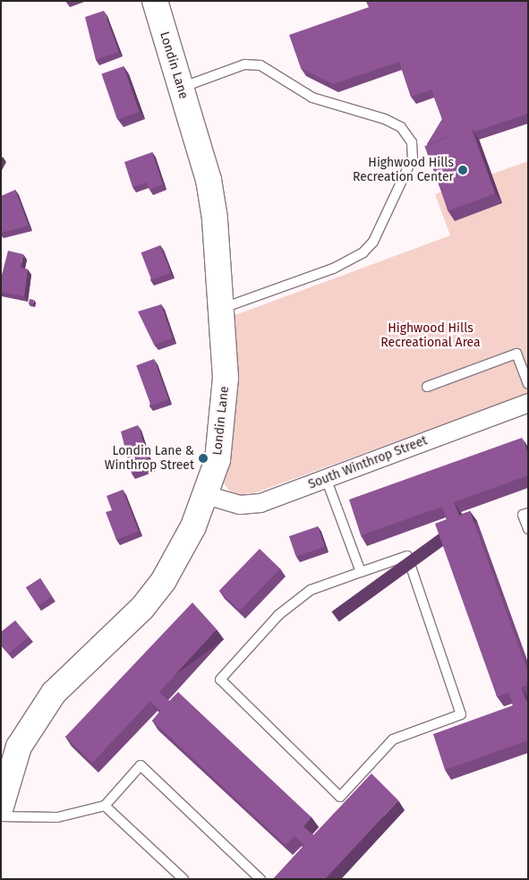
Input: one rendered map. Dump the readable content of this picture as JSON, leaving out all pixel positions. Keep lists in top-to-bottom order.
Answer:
{
  "streets": {
    "street": ["Londin Lane", "South Winthrop Street"]
  },
  "crossings": [
    ["Londin Lane", "South Winthrop Street"]
  ],
  "parks": ["Highwood Hills Recreational Area"],
  "places": ["Highwood Hills Recreation Center", "Londin Lane & Winthrop Street"]
}
